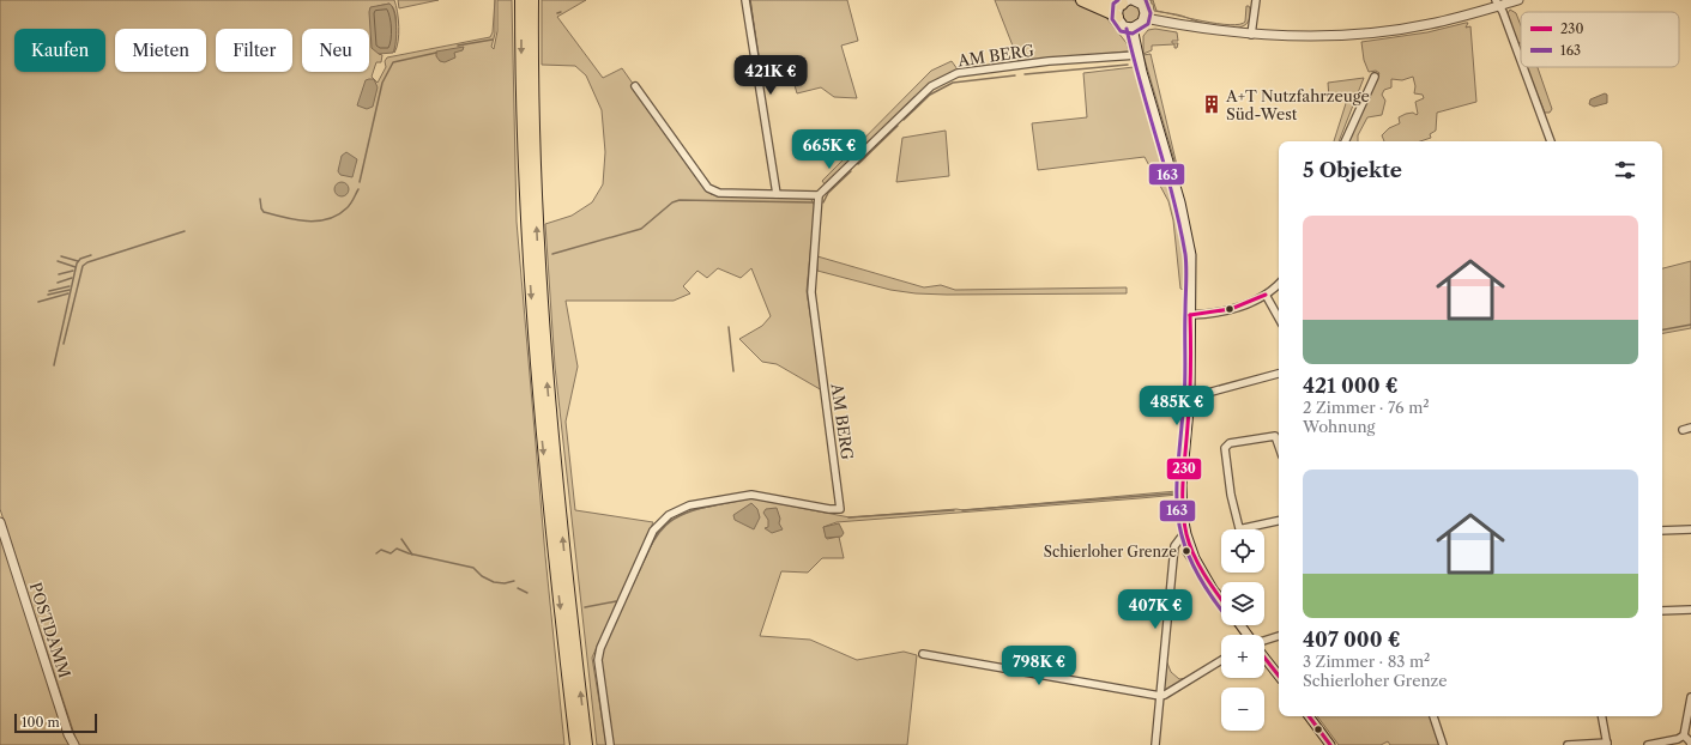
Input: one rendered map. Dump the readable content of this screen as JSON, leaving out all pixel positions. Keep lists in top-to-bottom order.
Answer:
{
  "streets": {
    "main road": ["POSTDAMM"],
    "street": ["AM BERG"]
  },
  "places": {
    "building": ["A+T Nutzfahrzeuge Süd-West"],
    "other": ["Schierloher Grenze"]
  },
  "lines": ["transit line 163", "transit line 230"],
  "legend": ["230", "163"],
  "scale_bar": "100 m",
  "page": {
    "chip": [
      "Kaufen",
      "Mieten",
      "Filter",
      "Neu"
    ],
    "price": [
      "421K €",
      "665K €",
      "485K €",
      "407K €",
      "798K €"
    ],
    "heading": "5 Objekte",
    "list": [
      {
        "name": "421 000 €",
        "note": "2 Zimmer · 76 m² · Wohnung"
      },
      {
        "name": "407 000 €",
        "note": "3 Zimmer · 83 m² · Schierloher Grenze"
      }
    ],
    "map_buttons": ["+", "−"],
    "scale": "100 m"
  }
}
